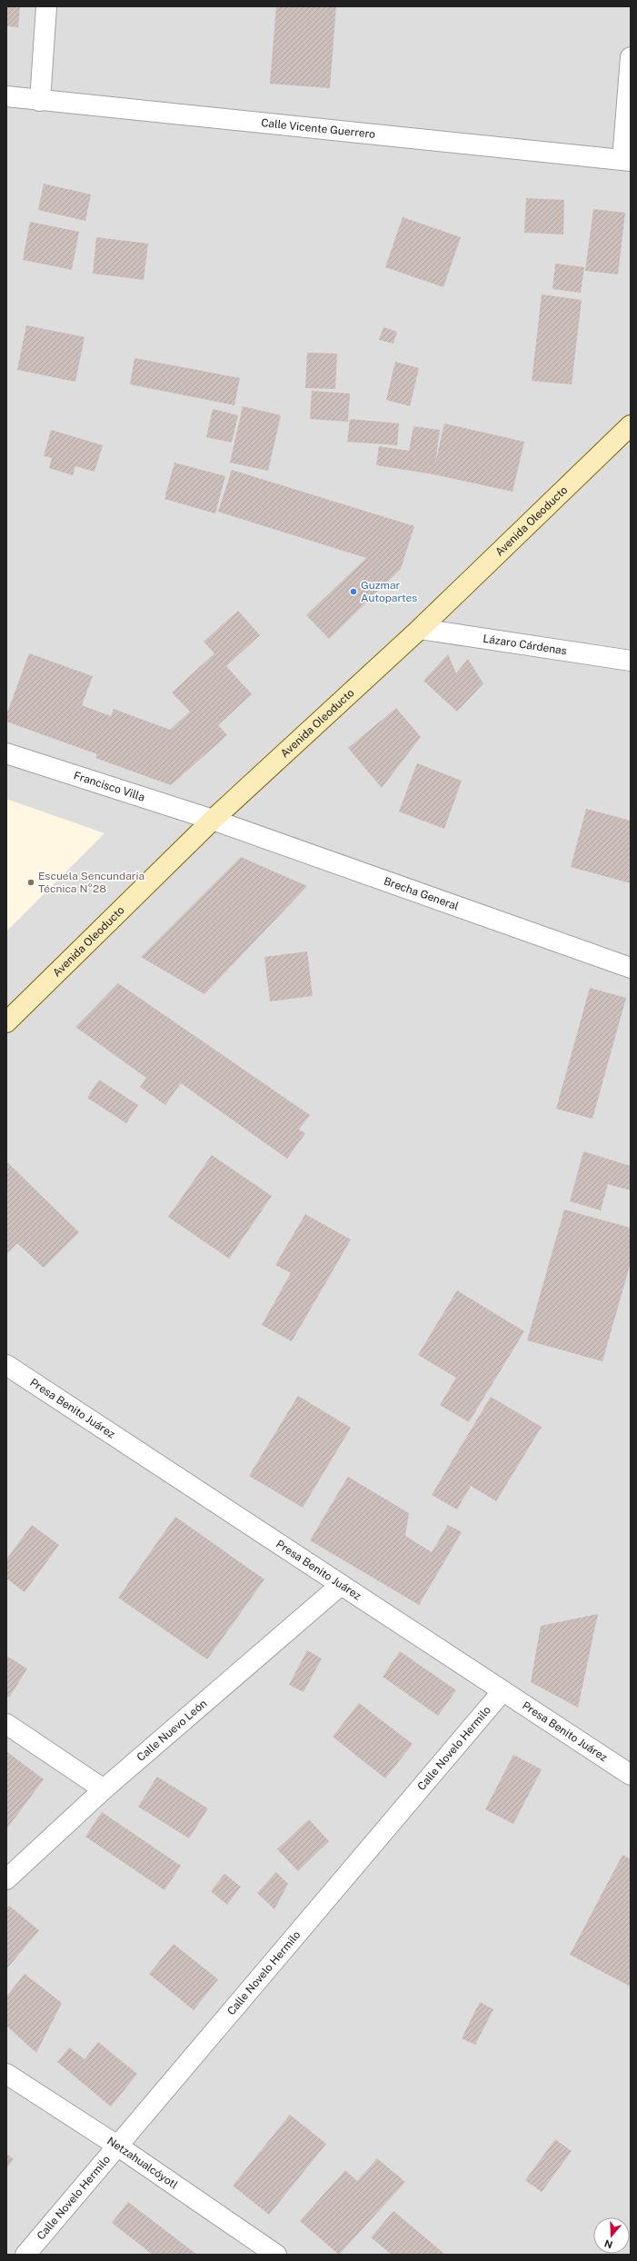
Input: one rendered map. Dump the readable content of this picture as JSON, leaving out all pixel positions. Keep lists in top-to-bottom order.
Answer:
{
  "streets": {
    "main road": ["Avenida Oleoducto"],
    "street": [
      "Calle Vicente Guerrero",
      "Lázaro Cárdenas",
      "Francisco Villa",
      "Brecha General",
      "Presa Benito Juárez",
      "Calle Nuevo León",
      "Calle Novelo Hermilo",
      "Netzahualcóyotl"
    ]
  },
  "crossings": [
    ["Avenida Oleoducto", "Lázaro Cárdenas"],
    ["Avenida Oleoducto", "Francisco Villa"],
    ["Avenida Oleoducto", "Brecha General"],
    ["Francisco Villa", "Brecha General"],
    ["Presa Benito Juárez", "Calle Nuevo León"],
    ["Presa Benito Juárez", "Calle Novelo Hermilo"],
    ["Calle Novelo Hermilo", "Netzahualcóyotl"]
  ],
  "places": ["Guzmar Autopartes", "Escuela Sencundaria Técnica N°28"],
  "north": "bottom"
}
